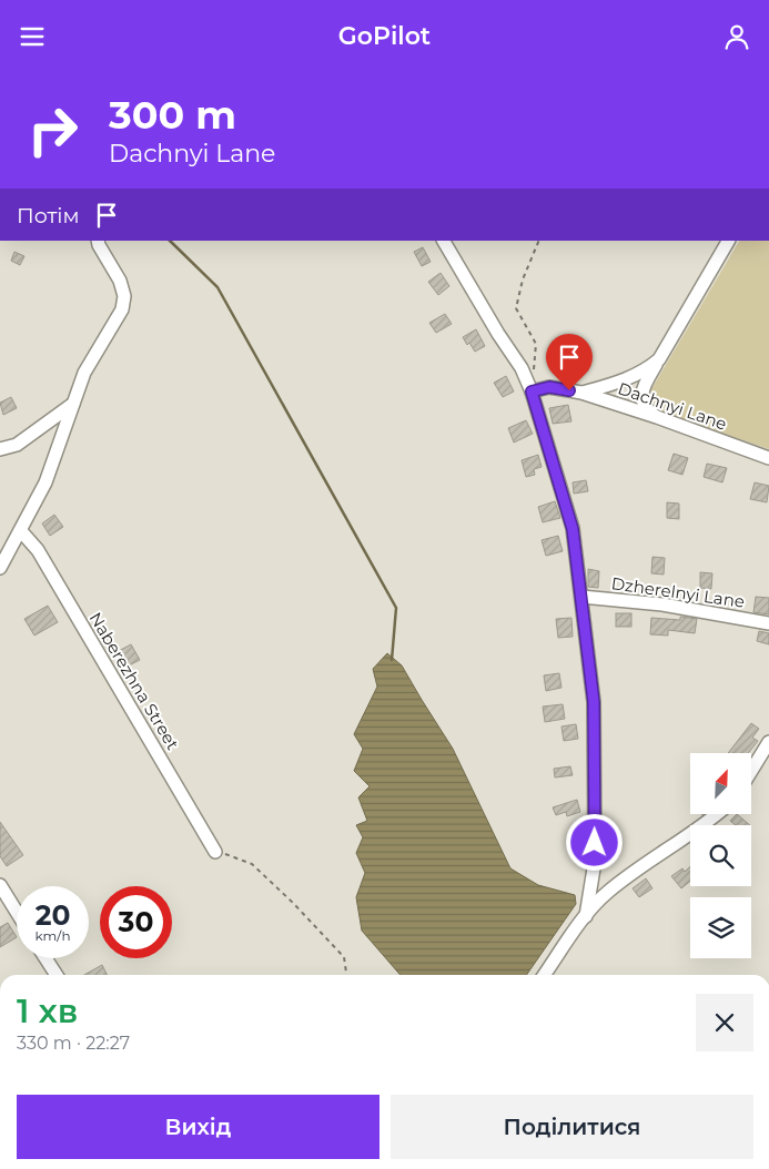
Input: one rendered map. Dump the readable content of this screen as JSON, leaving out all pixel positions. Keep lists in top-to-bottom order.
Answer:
{
  "streets": {
    "street": ["Dachnyi Lane", "Dzherelnyi Lane", "Naberezhna Street"]
  },
  "north": "top right",
  "page": {
    "header": "GoPilot",
    "turn": ["300 m", "Dachnyi Lane"],
    "then": "Потім",
    "speed": "20 km/h",
    "limit": "30",
    "heading": ["1 хв", "330 m · 22:27"],
    "buttons": ["Вихід", "Поділитися"]
  }
}
